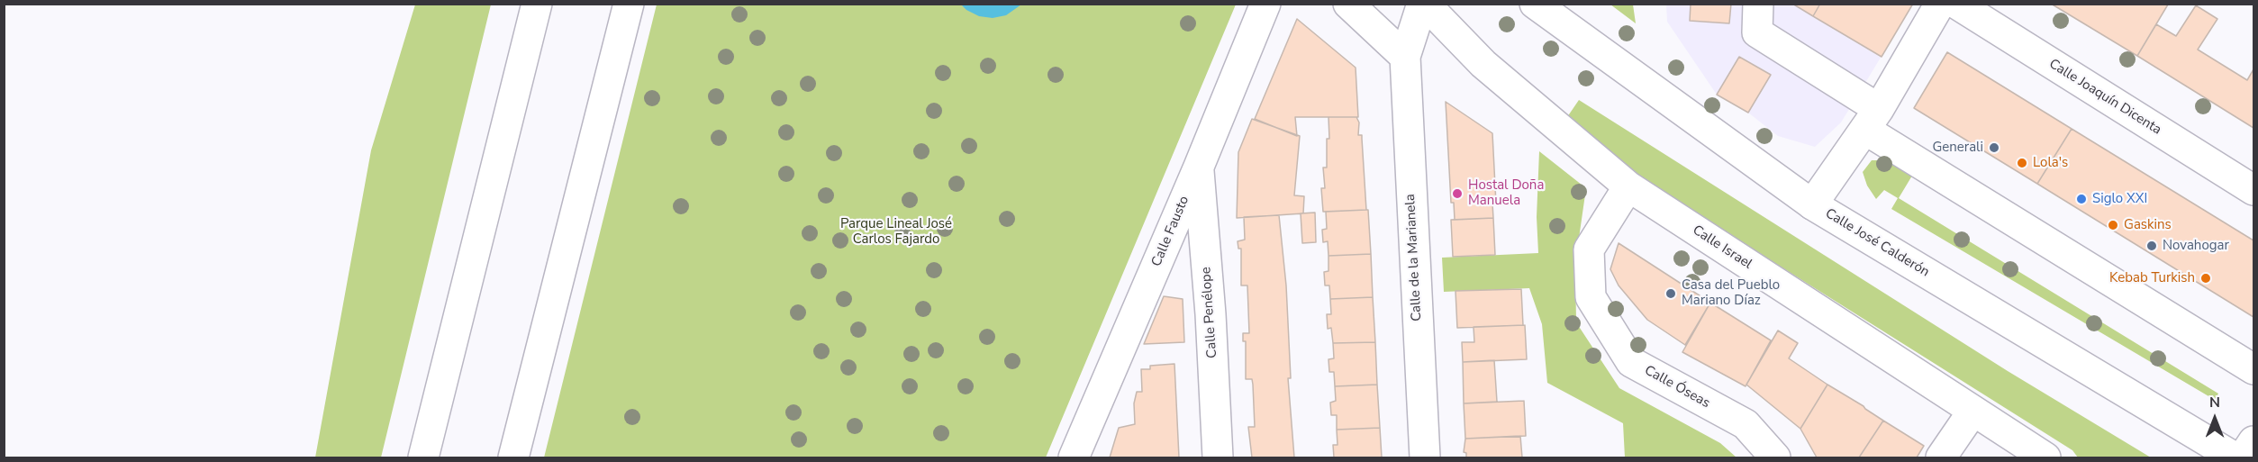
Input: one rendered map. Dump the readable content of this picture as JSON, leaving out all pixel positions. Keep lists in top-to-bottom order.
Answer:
{
  "streets": {
    "street": [
      "Calle Joaquín Dicenta",
      "Calle Fausto",
      "Calle José Calderón",
      "Calle Israel",
      "Calle de la Marianela",
      "Calle Penélope",
      "Calle Óseas"
    ]
  },
  "crossings": [
    ["Calle Fausto", "Calle Penélope"],
    ["Calle Israel", "Calle de la Marianela"],
    ["Calle Israel", "Calle Óseas"]
  ],
  "parks": ["Parque Lineal José Carlos Fajardo"],
  "places": [
    "Generali",
    "Lola's",
    "Hostal Doña Manuela",
    "Siglo XXI",
    "Gaskins",
    "Novahogar",
    "Kebab Turkish",
    "Casa del Pueblo Mariano Díaz"
  ],
  "north": "top"
}
